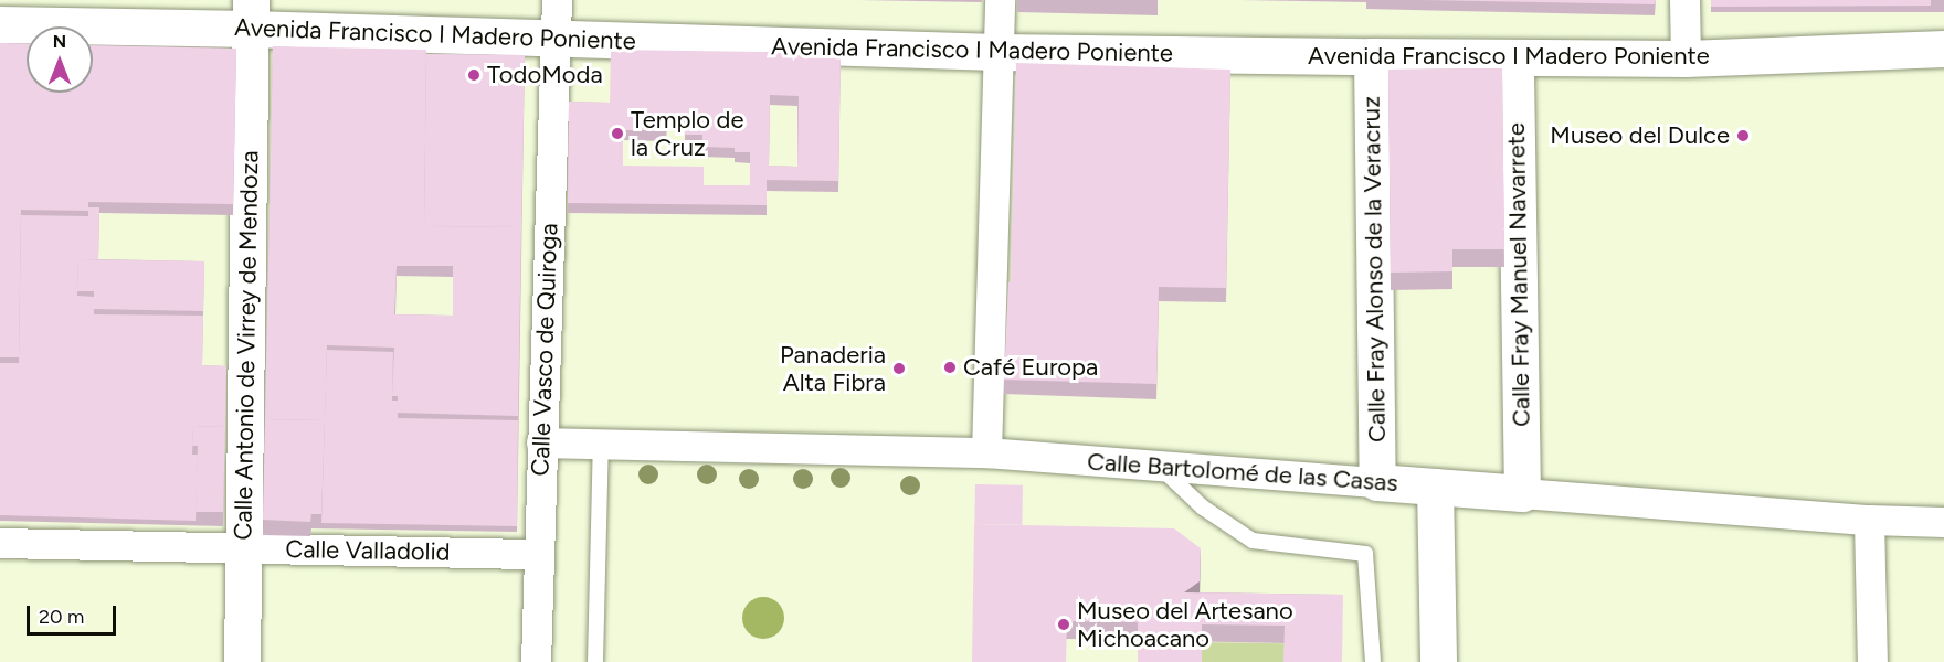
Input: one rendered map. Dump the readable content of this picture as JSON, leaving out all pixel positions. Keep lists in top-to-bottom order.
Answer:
{
  "streets": {
    "main road": [
      "Avenida Francisco I Madero Poniente",
      "Calle Fray Alonso de la Veracruz",
      "Calle Fray Manuel Navarrete",
      "Calle Antonio de Virrey de Mendoza",
      "Calle Bartolomé de las Casas"
    ],
    "street": ["Calle Vasco de Quiroga", "Calle Valladolid"]
  },
  "crossings": [
    ["Avenida Francisco I Madero Poniente", "Calle Fray Alonso de la Veracruz"],
    ["Avenida Francisco I Madero Poniente", "Calle Fray Manuel Navarrete"],
    ["Avenida Francisco I Madero Poniente", "Calle Antonio de Virrey de Mendoza"],
    ["Avenida Francisco I Madero Poniente", "Calle Vasco de Quiroga"],
    ["Calle Fray Alonso de la Veracruz", "Calle Bartolomé de las Casas"],
    ["Calle Fray Manuel Navarrete", "Calle Bartolomé de las Casas"],
    ["Calle Antonio de Virrey de Mendoza", "Calle Valladolid"],
    ["Calle Vasco de Quiroga", "Calle Bartolomé de las Casas"],
    ["Calle Vasco de Quiroga", "Calle Valladolid"]
  ],
  "places": [
    "TodoModa",
    "Templo de la Cruz",
    "Museo del Dulce",
    "Café Europa",
    "Panaderia Alta Fibra",
    "Museo del Artesano Michoacano"
  ],
  "scale_bar": "20 m",
  "north": "top"
}
